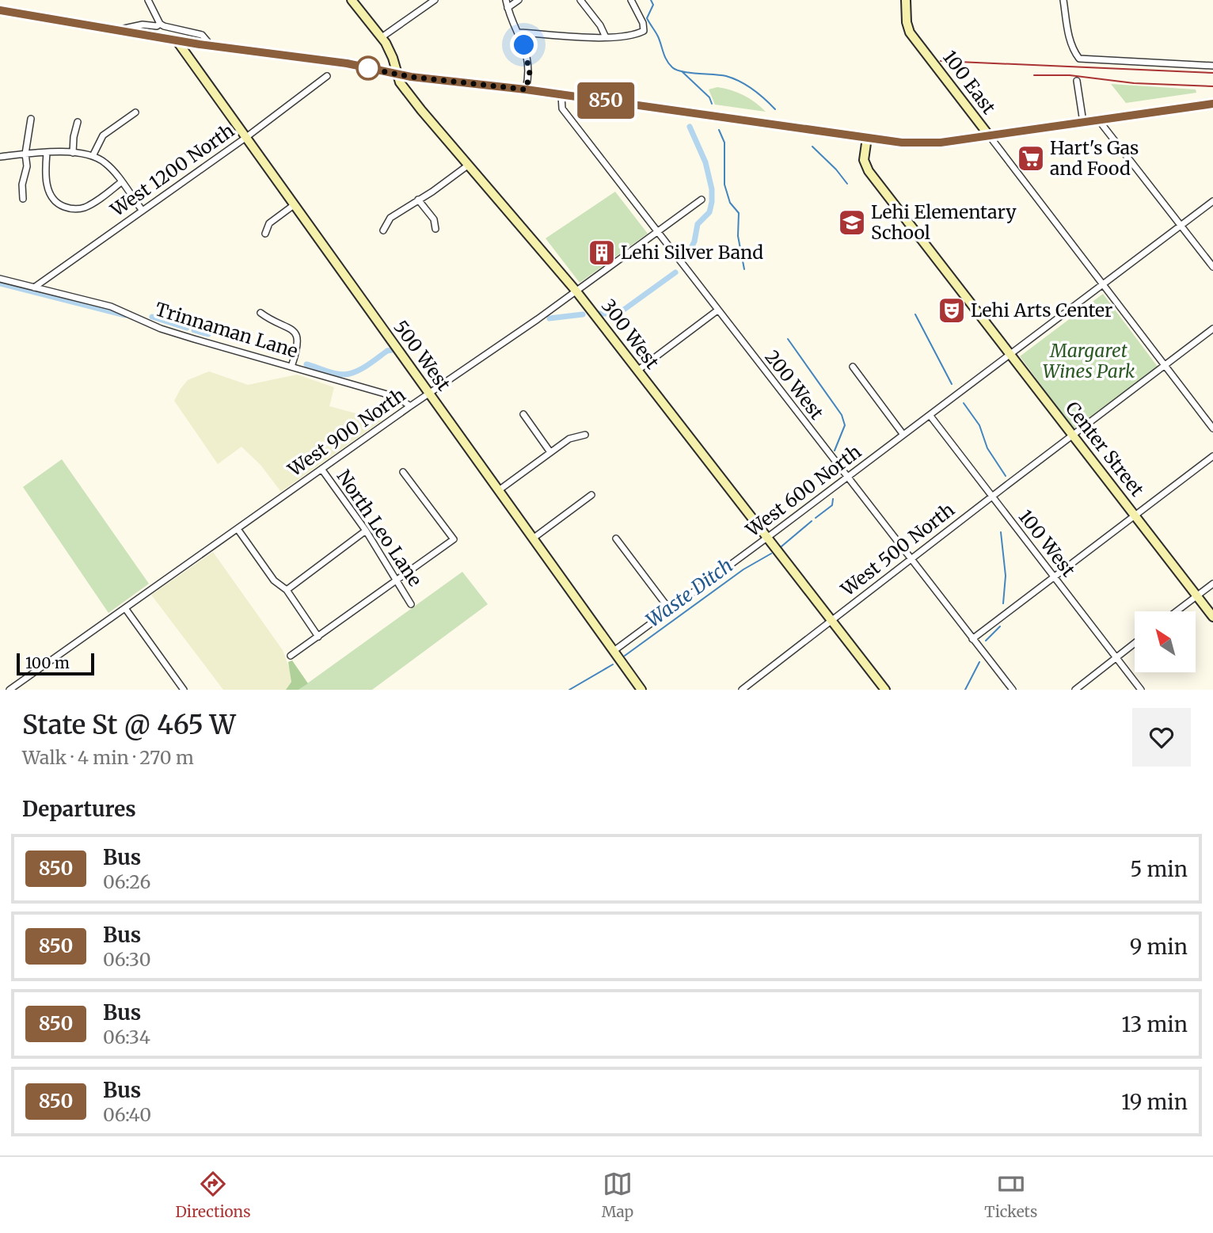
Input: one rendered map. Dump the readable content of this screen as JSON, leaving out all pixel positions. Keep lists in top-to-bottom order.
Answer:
{
  "streets": {
    "main road": [
      "100 East",
      "300 West",
      "500 West",
      "Center Street"
    ],
    "street": [
      "West 1200 North",
      "Trinnaman Lane",
      "200 West",
      "West 900 North",
      "West 600 North",
      "North Leo Lane",
      "100 West",
      "West 500 North"
    ]
  },
  "crossings": [
    ["100 East", "West 600 North"],
    ["100 East", "West 500 North"],
    ["West 1200 North", "Trinnaman Lane"],
    ["West 1200 North", "500 West"],
    ["Trinnaman Lane", "West 900 North"],
    ["300 West", "West 900 North"],
    ["300 West", "West 600 North"],
    ["300 West", "West 500 North"],
    ["500 West", "West 900 North"],
    ["500 West", "West 600 North"],
    ["200 West", "West 900 North"],
    ["200 West", "West 600 North"],
    ["200 West", "West 500 North"],
    ["West 900 North", "North Leo Lane"],
    ["Center Street", "West 600 North"],
    ["Center Street", "West 500 North"],
    ["West 600 North", "100 West"],
    ["100 West", "West 500 North"]
  ],
  "water": ["Waste Ditch"],
  "parks": ["Margaret Wines Park"],
  "places": {
    "supermarket": ["Hart's Gas and Food"],
    "school or university": ["Lehi Elementary School"],
    "building": ["Lehi Silver Band"],
    "theatre": ["Lehi Arts Center"]
  },
  "lines": ["bus line 850"],
  "scale_bar": "100 m",
  "north": "top left",
  "page": {
    "on_map": "850",
    "scale": "100 m",
    "heading": [
      ["State St @ 465 W", "Walk · 4 min · 270 m"],
      "Departures"
    ],
    "list": [
      {
        "mark": "850",
        "name": "Bus",
        "note": "06:26",
        "value": "5 min"
      },
      {
        "mark": "850",
        "name": "Bus",
        "note": "06:30",
        "value": "9 min"
      },
      {
        "mark": "850",
        "name": "Bus",
        "note": "06:34",
        "value": "13 min"
      },
      {
        "mark": "850",
        "name": "Bus",
        "note": "06:40",
        "value": "19 min"
      }
    ],
    "tabs": ["Directions", "Map", "Tickets"]
  }
}
